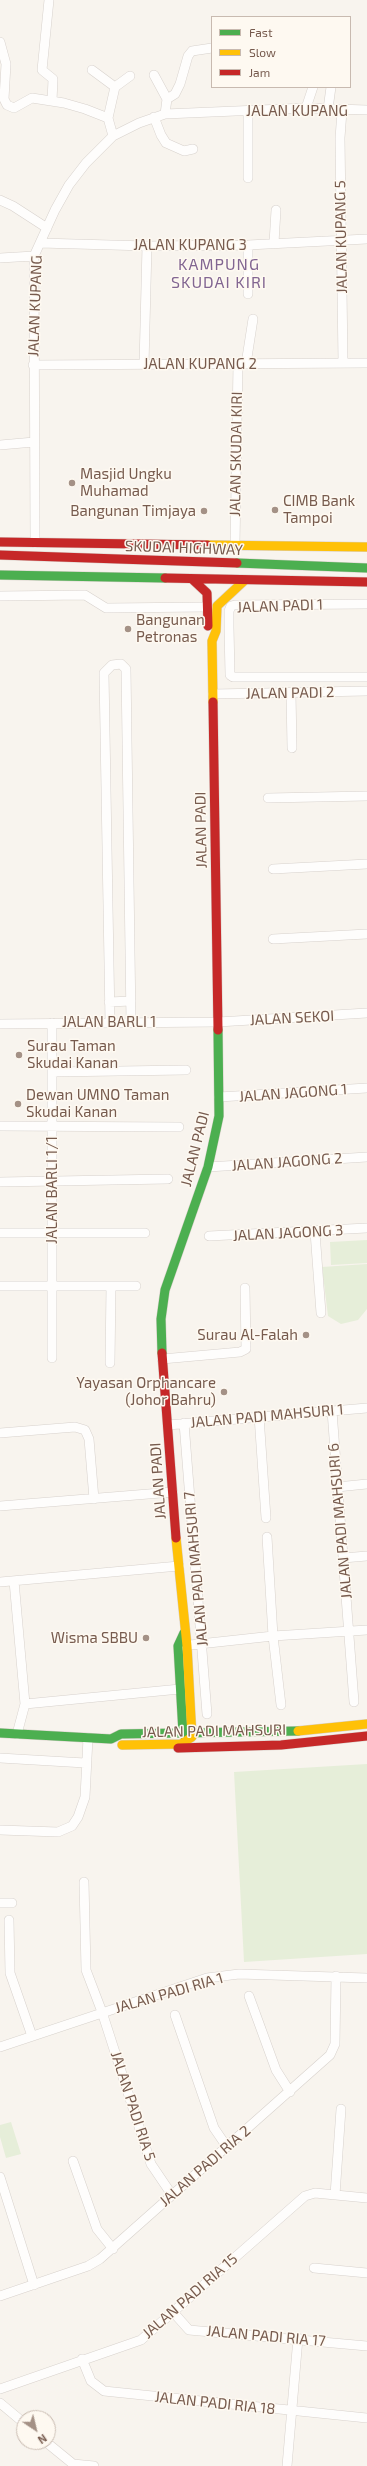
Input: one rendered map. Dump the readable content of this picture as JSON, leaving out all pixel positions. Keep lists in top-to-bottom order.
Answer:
{
  "streets": {
    "main road": ["SKUDAI HIGHWAY", "JALAN PADI", "JALAN PADI MAHSURI"],
    "street": [
      "JALAN KUPANG",
      "JALAN KUPANG 5",
      "JALAN KUPANG 3",
      "JALAN KUPANG 2",
      "JALAN SKUDAI KIRI",
      "JALAN PADI 1",
      "JALAN PADI 2",
      "JALAN SEKOI",
      "JALAN BARLI 1",
      "JALAN JAGONG 1",
      "JALAN JAGONG 2",
      "JALAN BARLI 1/1",
      "JALAN JAGONG 3",
      "JALAN PADI MAHSURI 1",
      "JALAN PADI MAHSURI 6",
      "JALAN PADI MAHSURI 7",
      "JALAN PADI RIA 1",
      "JALAN PADI RIA 5",
      "JALAN PADI RIA 2",
      "JALAN PADI RIA 15",
      "JALAN PADI RIA 17",
      "JALAN PADI RIA 18"
    ]
  },
  "crossings": [
    ["JALAN KUPANG", "JALAN KUPANG 5"],
    ["JALAN KUPANG", "JALAN KUPANG 3"],
    ["JALAN KUPANG", "JALAN KUPANG 2"],
    ["JALAN KUPANG 5", "JALAN KUPANG 3"],
    ["JALAN KUPANG 5", "JALAN KUPANG 2"],
    ["JALAN KUPANG 2", "JALAN SKUDAI KIRI"],
    ["SKUDAI HIGHWAY", "JALAN PADI"],
    ["JALAN PADI 2", "JALAN PADI"],
    ["JALAN PADI", "JALAN SEKOI"],
    ["JALAN PADI", "JALAN BARLI 1"],
    ["JALAN PADI", "JALAN JAGONG 1"],
    ["JALAN PADI", "JALAN JAGONG 2"],
    ["JALAN PADI", "JALAN PADI MAHSURI 1"],
    ["JALAN PADI", "JALAN PADI MAHSURI"],
    ["JALAN SEKOI", "JALAN BARLI 1"],
    ["JALAN BARLI 1", "JALAN BARLI 1/1"],
    ["JALAN PADI MAHSURI 1", "JALAN PADI MAHSURI 6"],
    ["JALAN PADI MAHSURI 1", "JALAN PADI MAHSURI 7"],
    ["JALAN PADI RIA 1", "JALAN PADI RIA 5"],
    ["JALAN PADI RIA 1", "JALAN PADI RIA 2"],
    ["JALAN PADI RIA 5", "JALAN PADI RIA 2"],
    ["JALAN PADI RIA 15", "JALAN PADI RIA 17"],
    ["JALAN PADI RIA 15", "JALAN PADI RIA 18"]
  ],
  "districts": ["KAMPUNG SKUDAI KIRI"],
  "places": [
    "Masjid Ungku Muhamad",
    "CIMB Bank Tampoi",
    "Bangunan Timjaya",
    "Bangunan Petronas",
    "Surau Taman Skudai Kanan",
    "Dewan UMNO Taman Skudai Kanan",
    "Surau Al-Falah",
    "Yayasan Orphancare (Johor Bahru)",
    "Wisma SBBU"
  ],
  "legend": ["Fast", "Slow", "Jam"],
  "north": "bottom right"
}
